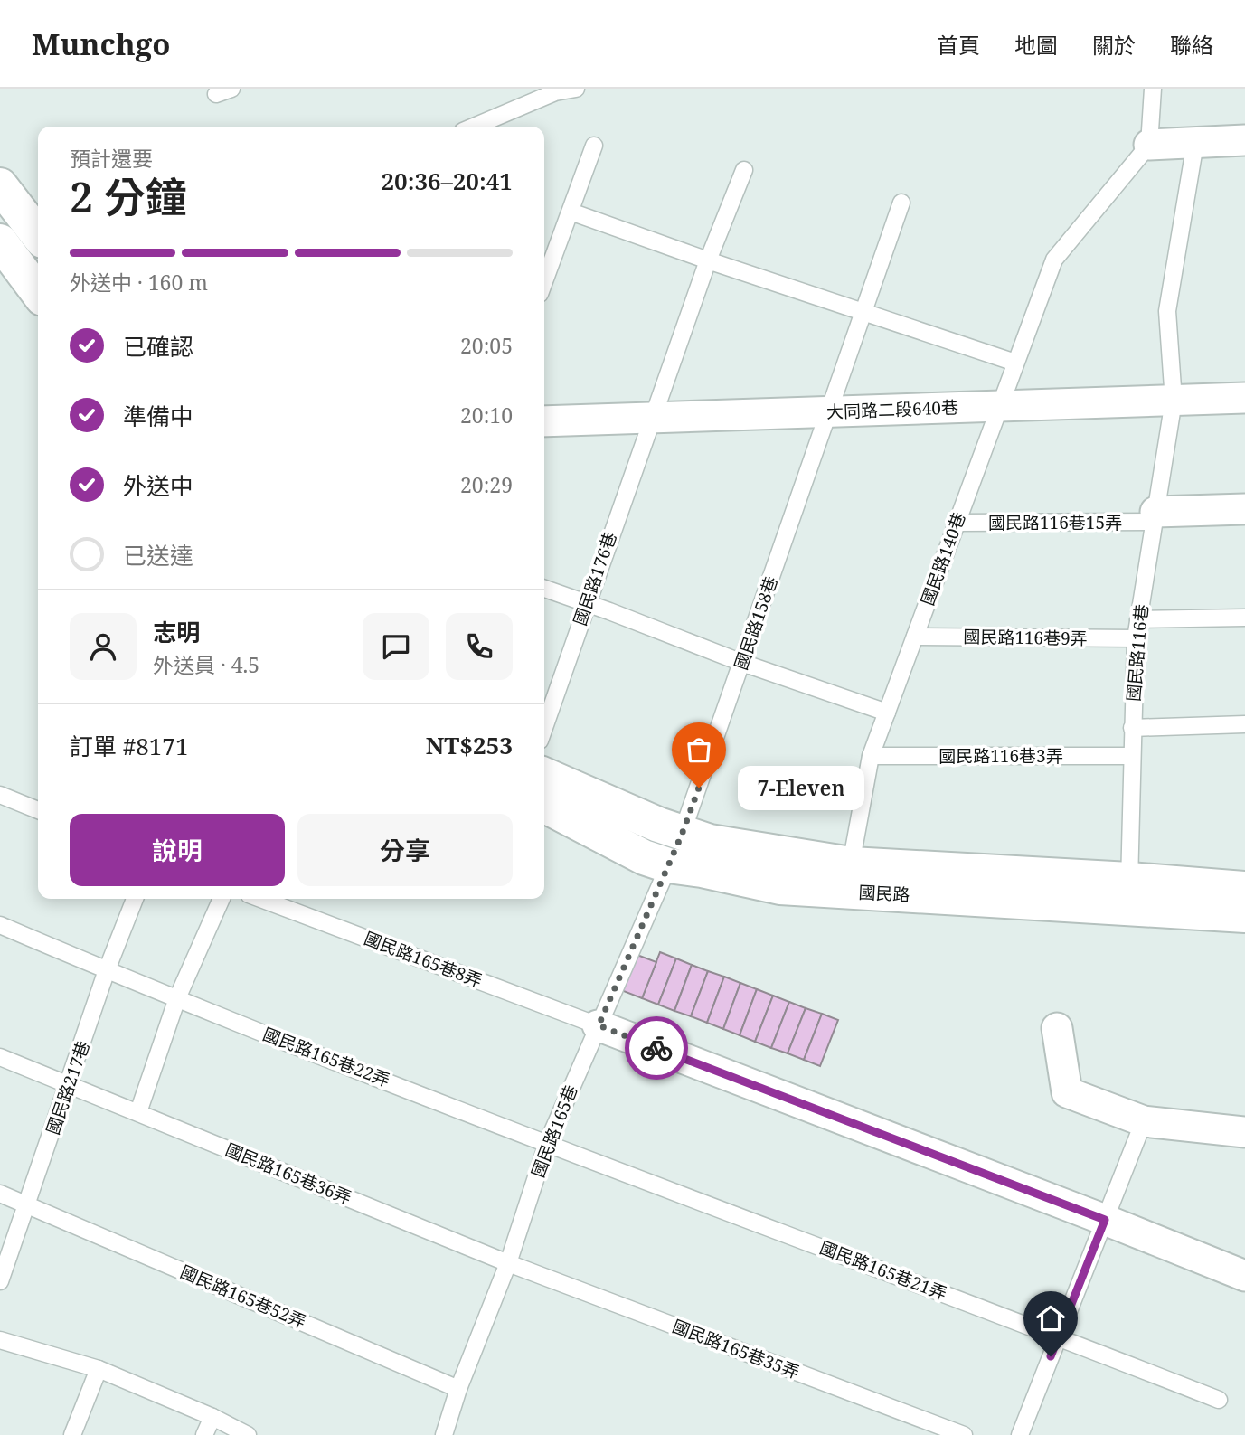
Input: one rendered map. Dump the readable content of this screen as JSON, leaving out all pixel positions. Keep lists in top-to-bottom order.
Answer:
{
  "streets": {
    "street": ["大同路二段640巷", "國民路"],
    "lane": [
      "國民路116巷15弄",
      "國民路140巷",
      "國民路176巷",
      "國民路158巷",
      "國民路116巷9弄",
      "國民路116巷",
      "國民路116巷3弄",
      "國民路165巷8弄",
      "國民路165巷22弄",
      "國民路217巷",
      "國民路165巷",
      "國民路165巷36弄",
      "國民路165巷21弄",
      "國民路165巷52弄",
      "國民路165巷35弄"
    ]
  },
  "crossings": [
    ["大同路二段640巷", "國民路140巷"],
    ["大同路二段640巷", "國民路176巷"],
    ["大同路二段640巷", "國民路158巷"],
    ["大同路二段640巷", "國民路116巷"],
    ["國民路116巷15弄", "國民路140巷"],
    ["國民路116巷15弄", "國民路116巷"],
    ["國民路140巷", "國民路116巷9弄"],
    ["國民路140巷", "國民路116巷3弄"],
    ["國民路140巷", "國民路"],
    ["國民路158巷", "國民路"],
    ["國民路158巷", "國民路165巷"],
    ["國民路116巷9弄", "國民路116巷"],
    ["國民路116巷", "國民路116巷3弄"],
    ["國民路116巷", "國民路"],
    ["國民路", "國民路165巷"],
    ["國民路165巷8弄", "國民路165巷"],
    ["國民路165巷22弄", "國民路217巷"],
    ["國民路165巷22弄", "國民路165巷"],
    ["國民路165巷22弄", "國民路165巷21弄"],
    ["國民路217巷", "國民路165巷36弄"],
    ["國民路217巷", "國民路165巷52弄"],
    ["國民路165巷", "國民路165巷36弄"],
    ["國民路165巷", "國民路165巷21弄"],
    ["國民路165巷", "國民路165巷52弄"],
    ["國民路165巷", "國民路165巷35弄"],
    ["國民路165巷36弄", "國民路165巷35弄"]
  ],
  "places": ["7-Eleven"],
  "page": {
    "header": "Munchgo",
    "nav": [
      "首頁",
      "地圖",
      "關於",
      "聯絡"
    ],
    "heading": ["2 分鐘", "預計還要", "20:36–20:41"],
    "panel": [
      "志明",
      "外送員 · 4.5",
      "訂單 #8171",
      "NT$253"
    ],
    "bar": "外送中 · 160 m",
    "list": [
      ["已確認", "20:05"],
      ["準備中", "20:10"],
      ["外送中", "20:29"],
      "已送達"
    ],
    "bubble": "7-Eleven",
    "buttons": ["說明", "分享"]
  }
}
